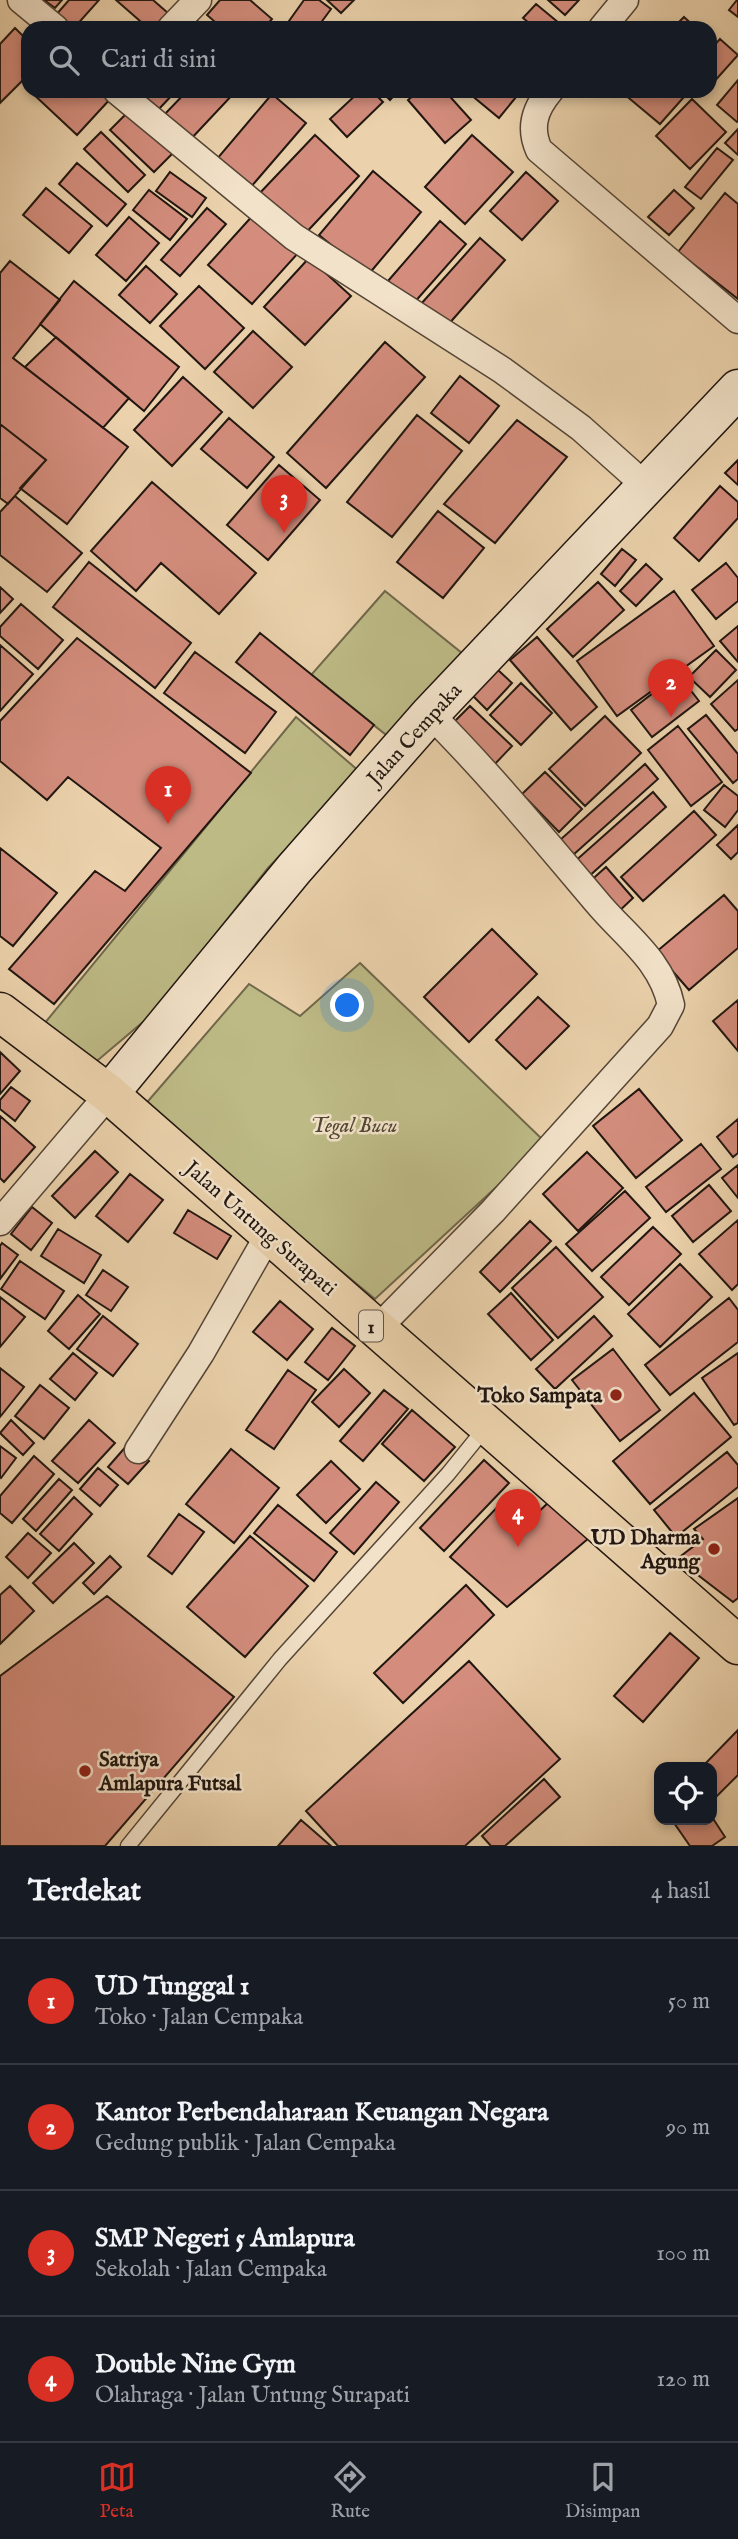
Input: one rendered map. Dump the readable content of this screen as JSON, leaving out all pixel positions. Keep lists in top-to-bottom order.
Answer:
{
  "streets": {
    "highway": ["Jalan Untung Surapati", "1"],
    "street": ["Jalan Cempaka"]
  },
  "crossings": [
    ["Jalan Cempaka", "Jalan Untung Surapati"]
  ],
  "parks": ["Tegal Bucu"],
  "places": ["Toko Sampata", "UD Dharma Agung", "Satriya Amlapura Futsal"],
  "page": {
    "search": "Cari di sini",
    "pins": [
      "3",
      "2",
      "1",
      "4"
    ],
    "heading": ["Terdekat", "4 hasil"],
    "list": [
      {
        "mark": "1",
        "name": "UD Tunggal 1",
        "note": "Toko · Jalan Cempaka",
        "value": "50 m"
      },
      {
        "mark": "2",
        "name": "Kantor Perbendaharaan Keuangan Negara",
        "note": "Gedung publik · Jalan Cempaka",
        "value": "90 m"
      },
      {
        "mark": "3",
        "name": "SMP Negeri 5 Amlapura",
        "note": "Sekolah · Jalan Cempaka",
        "value": "100 m"
      },
      {
        "mark": "4",
        "name": "Double Nine Gym",
        "note": "Olahraga · Jalan Untung Surapati",
        "value": "120 m"
      }
    ],
    "nav": ["Peta", "Rute", "Disimpan"]
  }
}
